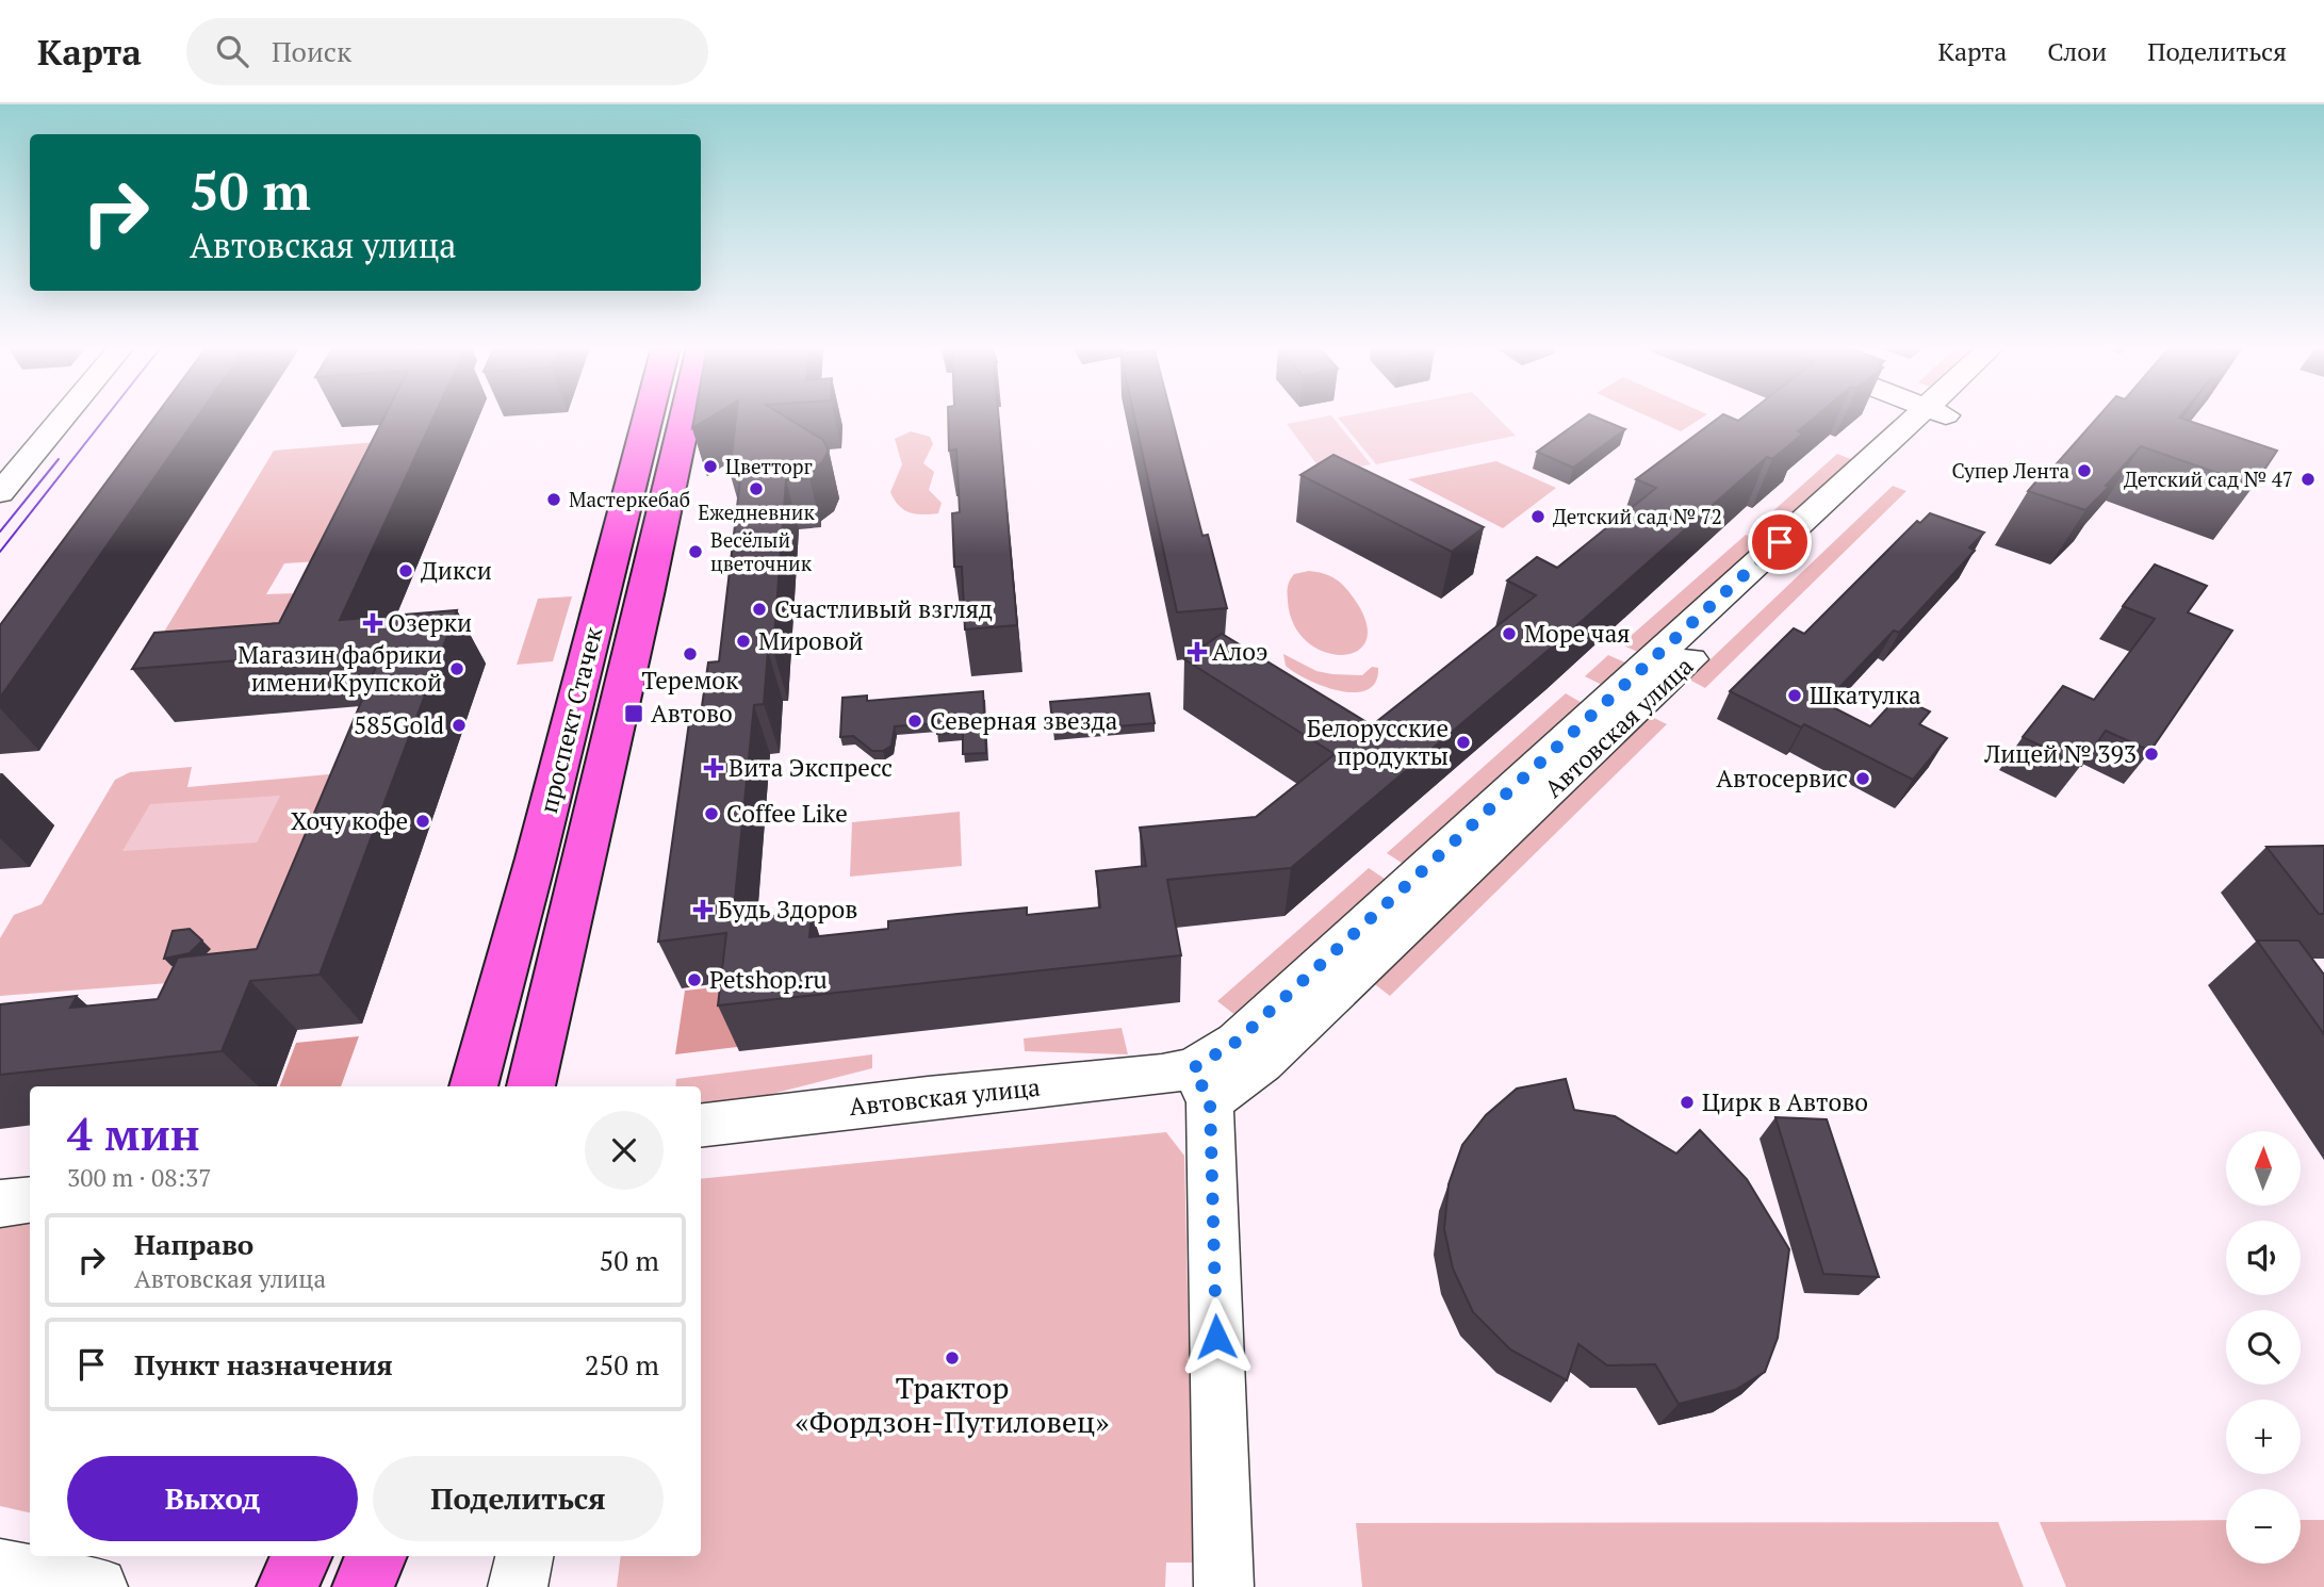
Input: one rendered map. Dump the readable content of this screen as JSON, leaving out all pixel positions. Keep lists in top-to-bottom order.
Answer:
{
  "streets": {
    "main road": ["проспект Стачек"],
    "street": ["Автовская улица"]
  },
  "places": {
    "other": [
      "Цветторг",
      "Супер Лента",
      "Детский сад № 47",
      "Ежедневник",
      "Мастеркебаб",
      "Детский сад № 72",
      "Весёлый цветочник",
      "Дикси",
      "Счастливый взгляд",
      "Море чая",
      "Мировой",
      "Теремок",
      "Магазин фабрики имени Крупской",
      "Шкатулка",
      "Северная звезда",
      "585Gold",
      "Белорусские продукты",
      "Лицей № 393",
      "Автосервис",
      "Coffee Like",
      "Хочу кофе",
      "Petshop.ru",
      "Цирк в Автово",
      "Трактор «Фордзон-Путиловец»"
    ],
    "health": [
      "Озерки",
      "Алоэ",
      "Вита Экспресс",
      "Будь Здоров"
    ],
    "transit": ["Автово"]
  },
  "north": "top",
  "page": {
    "header": "Карта",
    "search": "Поиск",
    "nav": ["Карта", "Слои", "Поделиться"],
    "turn": ["50 m", "Автовская улица"],
    "heading": ["4 мин", "300 m · 08:37"],
    "map_buttons": ["+", "−"],
    "list": [
      {
        "name": "Направо",
        "note": "Автовская улица",
        "value": "50 m"
      },
      {
        "name": "Пункт назначения",
        "value": "250 m"
      }
    ],
    "buttons": ["Выход", "Поделиться"]
  }
}
